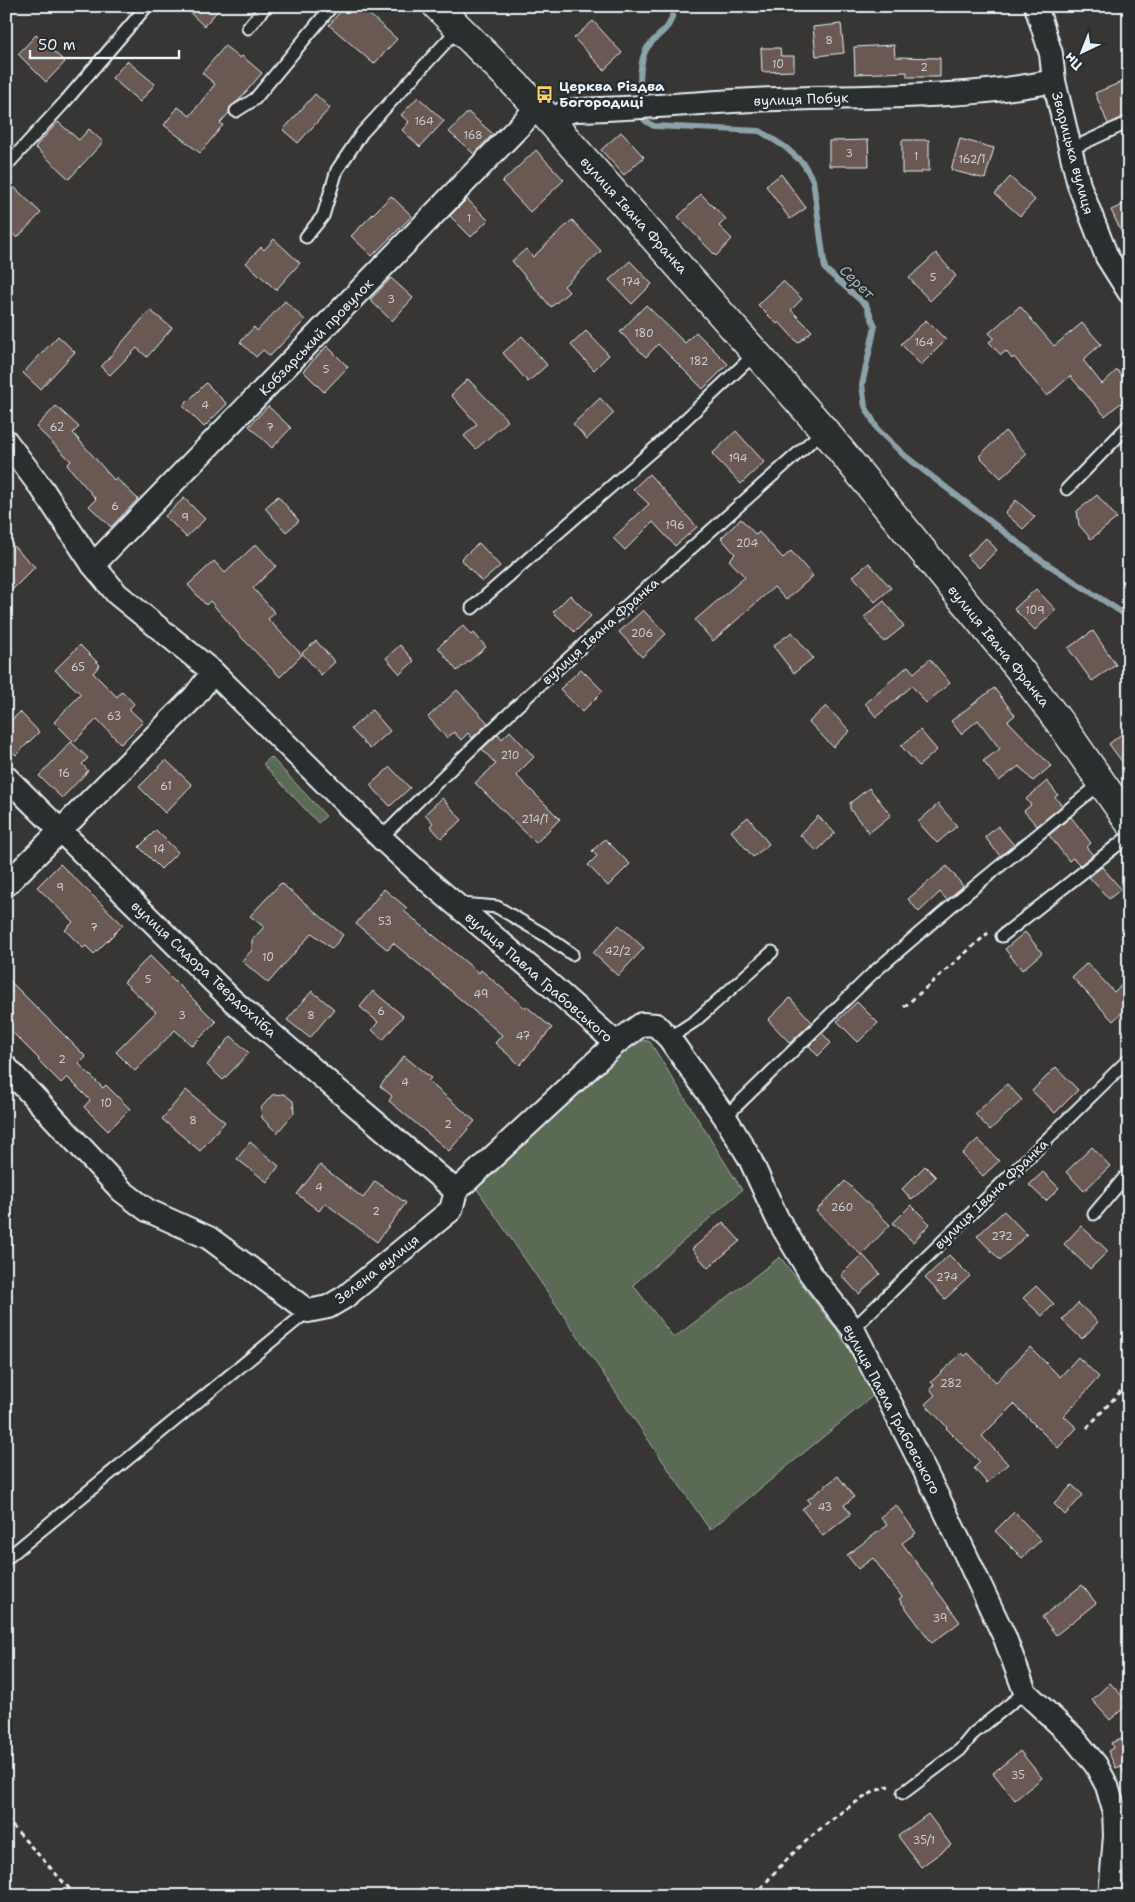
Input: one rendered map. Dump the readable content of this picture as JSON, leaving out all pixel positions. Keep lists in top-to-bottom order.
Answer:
{
  "streets": {
    "main road": ["вулиця Івана Франка"],
    "street": [
      "вулиця Побук",
      "Зварицька вулиця",
      "Кобзарський провулок",
      "вулиця Сидора Твердохліба",
      "вулиця Павла Грабовського",
      "Зелена вулиця"
    ]
  },
  "crossings": [
    ["вулиця Побук", "Зварицька вулиця"],
    ["вулиця Побук", "вулиця Івана Франка"],
    ["вулиця Побук", "Кобзарський провулок"],
    ["вулиця Івана Франка", "Кобзарський провулок"],
    ["вулиця Івана Франка", "вулиця Павла Грабовського"],
    ["Кобзарський провулок", "вулиця Павла Грабовського"],
    ["вулиця Сидора Твердохліба", "Зелена вулиця"],
    ["вулиця Павла Грабовського", "Зелена вулиця"]
  ],
  "water": ["Серет"],
  "places": {
    "bus stop": ["Церква Різдва Богородиці"]
  },
  "house_numbers": [
    "8",
    "10",
    "2",
    "164",
    "168",
    "3",
    "1",
    "162/1",
    "1",
    "5",
    "174",
    "3",
    "180",
    "164",
    "182",
    "5",
    "4",
    "62",
    "7",
    "194",
    "6",
    "9",
    "196",
    "204",
    "109",
    "206",
    "65",
    "63",
    "210",
    "16",
    "61",
    "214/1",
    "14",
    "9",
    "53",
    "7",
    "42/2",
    "10",
    "5",
    "49",
    "6",
    "3",
    "8",
    "47",
    "2",
    "4",
    "10",
    "8",
    "2",
    "4",
    "260",
    "2",
    "272",
    "274",
    "282",
    "43",
    "39",
    "35",
    "35/1"
  ],
  "scale_bar": "50 m",
  "north": "bottom left"
}
